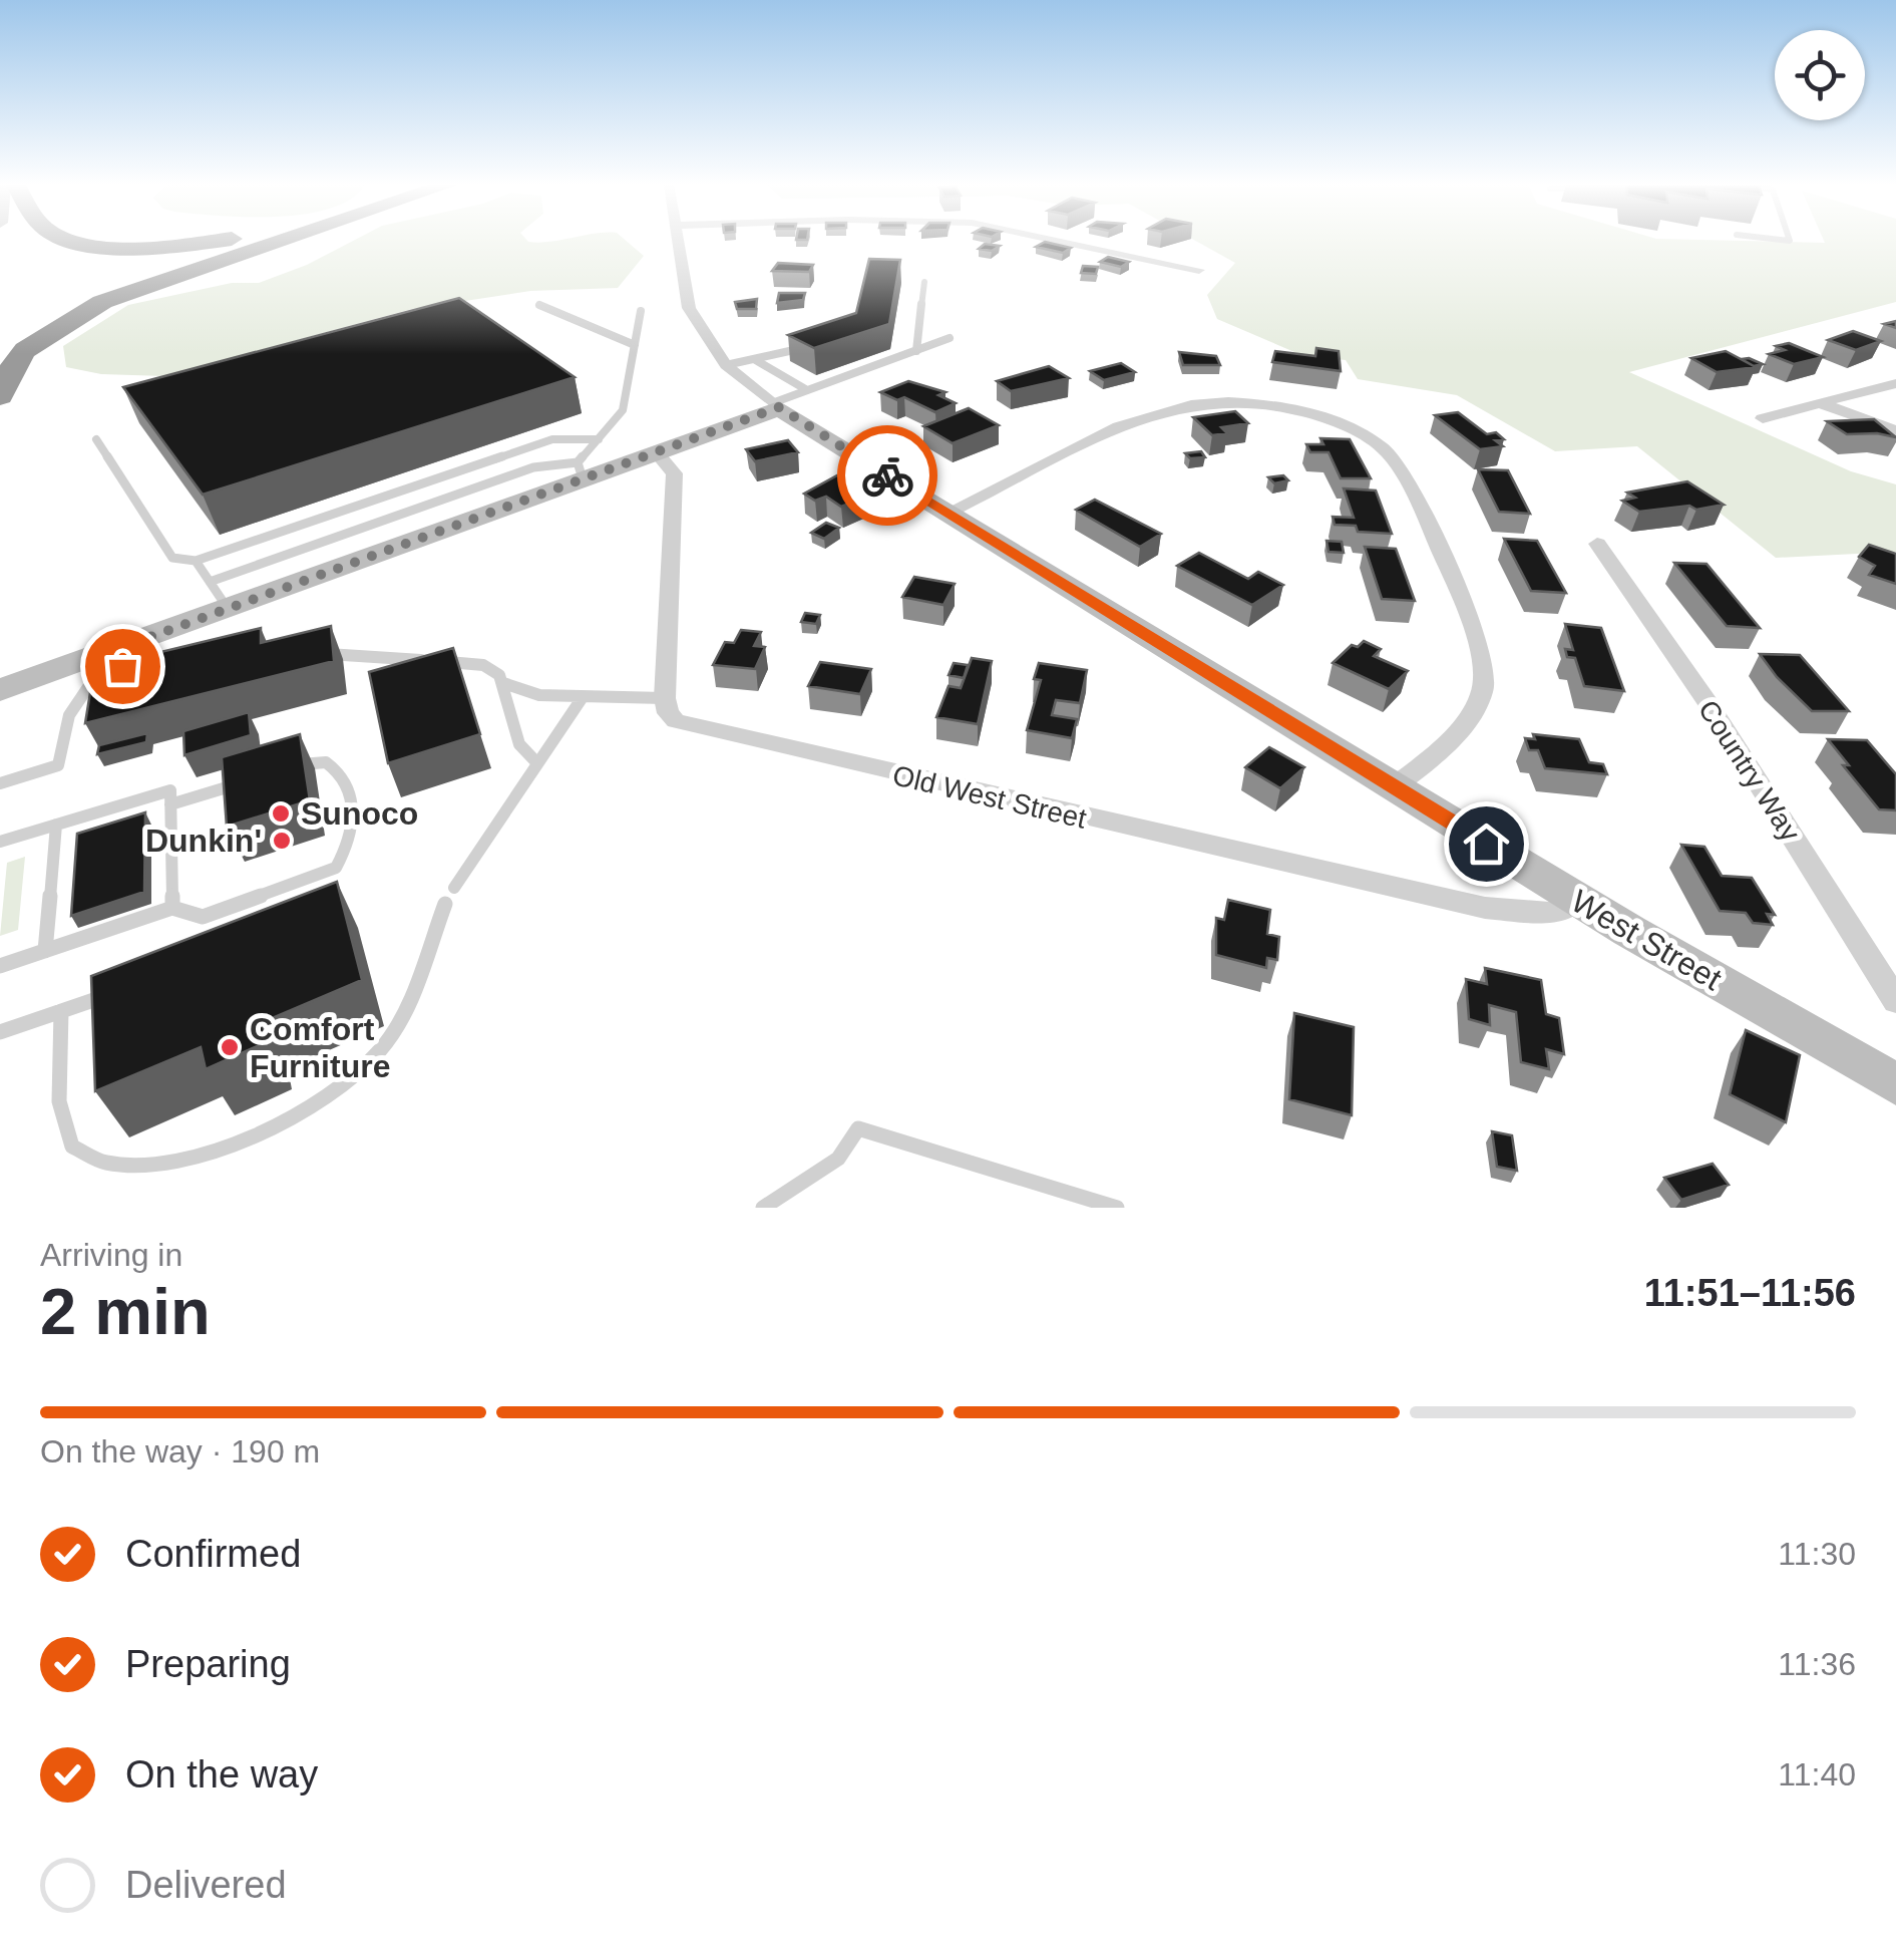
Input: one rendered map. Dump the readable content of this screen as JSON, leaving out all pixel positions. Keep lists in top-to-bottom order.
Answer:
{
  "streets": {
    "street": ["Country Way", "Old West Street", "West Street"]
  },
  "crossings": [
    ["Old West Street", "West Street"]
  ],
  "places": ["Sunoco", "Dunkin'", "Comfort Furniture"],
  "page": {
    "heading": ["2 min", "Arriving in", "11:51–11:56"],
    "bar": "On the way · 190 m",
    "list": [
      ["Confirmed", "11:30"],
      ["Preparing", "11:36"],
      ["On the way", "11:40"],
      "Delivered"
    ]
  }
}
